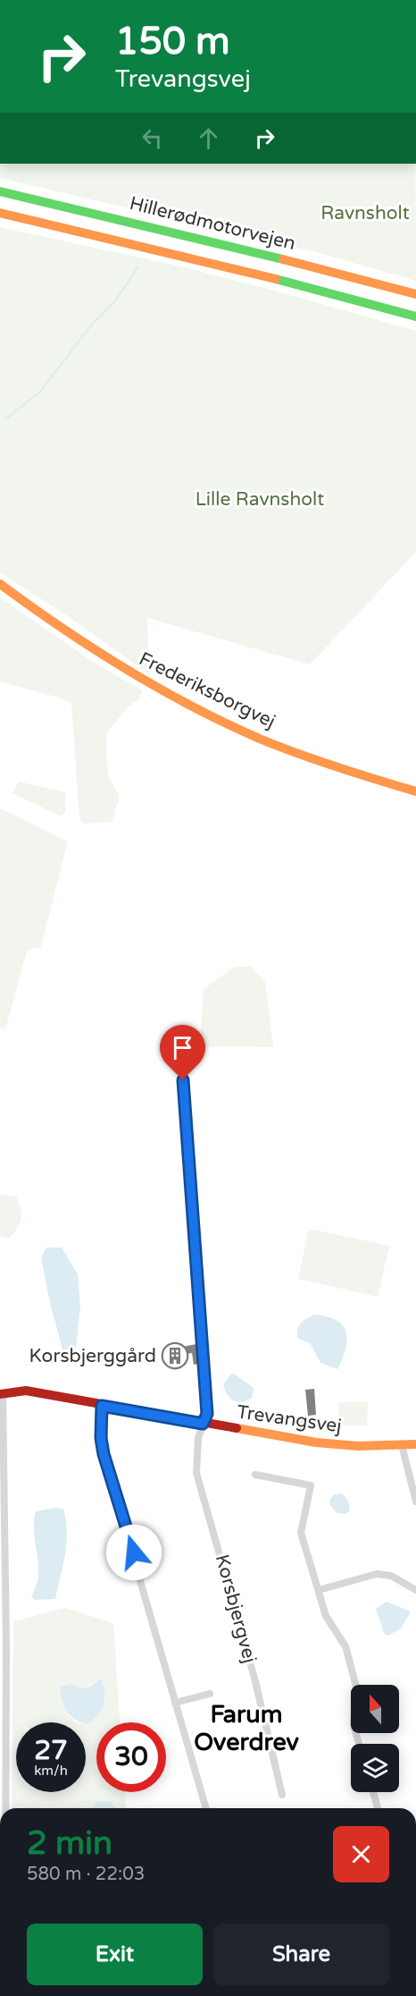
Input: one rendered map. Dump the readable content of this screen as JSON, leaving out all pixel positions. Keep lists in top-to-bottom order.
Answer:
{
  "streets": {
    "main road": ["Hillerødmotorvejen", "Frederiksborgvej", "Trevangsvej"],
    "street": ["Korsbjergvej"]
  },
  "crossings": [
    ["Trevangsvej", "Korsbjergvej"]
  ],
  "districts": ["Farum Overdrev"],
  "parks": ["Ravnsholt", "Lille Ravnsholt"],
  "places": {
    "building": ["Korsbjerggård"]
  },
  "north": "top",
  "page": {
    "turn": ["150 m", "Trevangsvej"],
    "speed": "27 km/h",
    "limit": "30",
    "heading": ["2 min", "580 m · 22:03"],
    "buttons": ["Exit", "Share"]
  }
}
